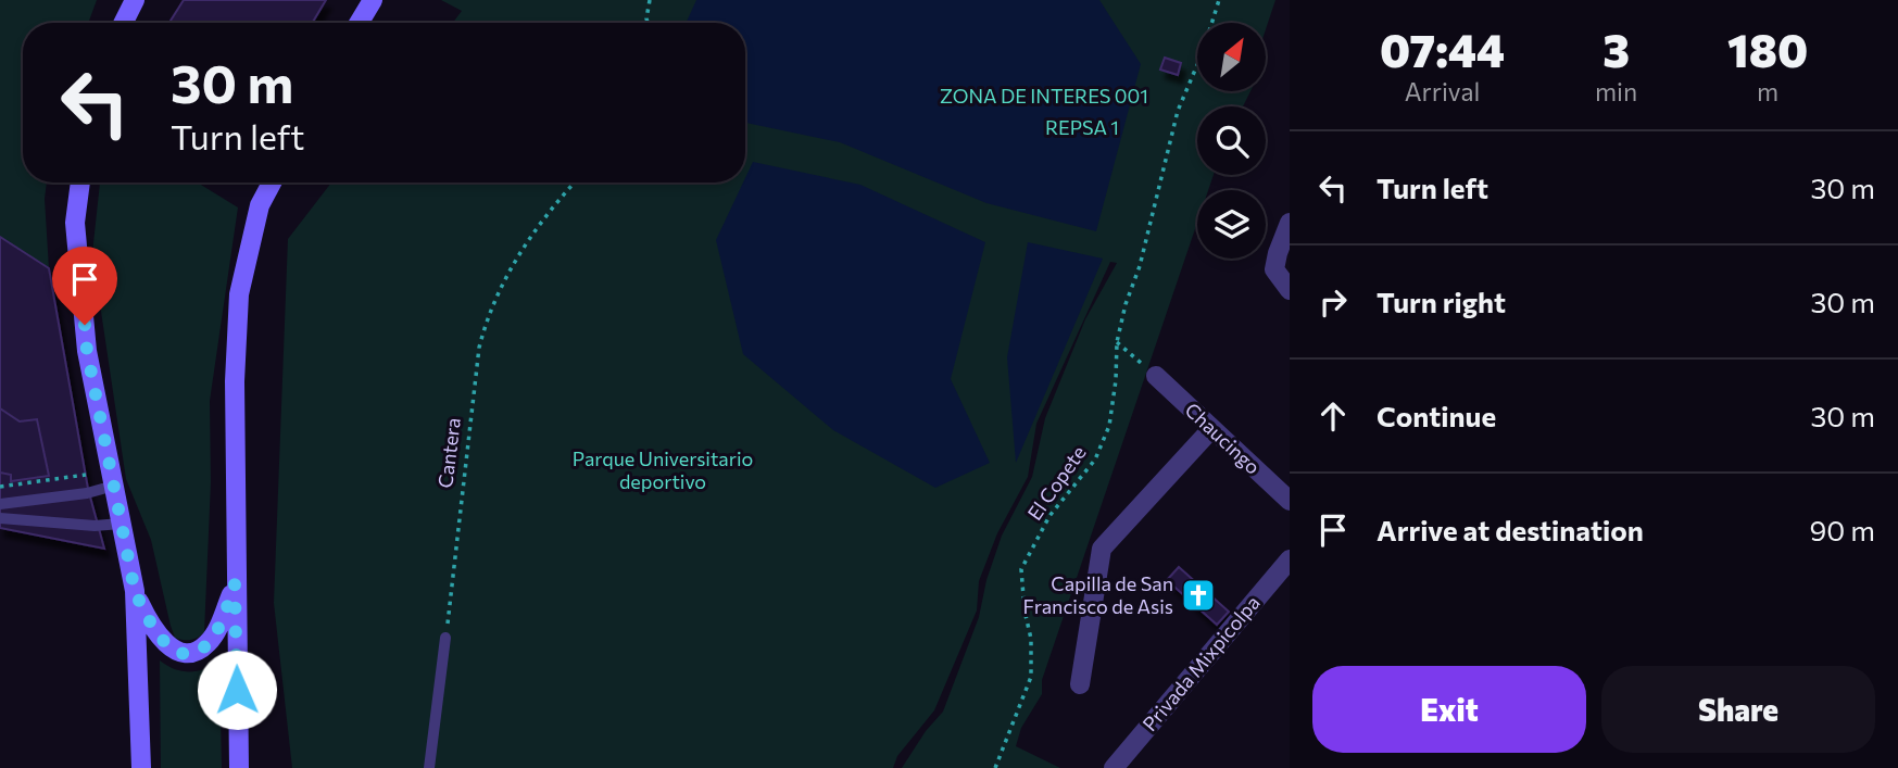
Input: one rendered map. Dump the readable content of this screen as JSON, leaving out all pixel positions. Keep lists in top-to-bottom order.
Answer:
{
  "streets": {
    "street": ["Chaucingo", "Privada Mixpicolpa"],
    "path": ["Cantera", "El Copete"]
  },
  "parks": ["ZONA DE INTERES 001", "REPSA 1", "Parque Universitario deportivo"],
  "places": {
    "church": ["Capilla de San Francisco de Asis"]
  },
  "north": "top right",
  "page": {
    "eta": [
      "07:44",
      "Arrival",
      "3",
      "min",
      "180",
      "m"
    ],
    "turn": ["30 m", "Turn left"],
    "list": [
      {
        "name": "Turn left",
        "value": "30 m"
      },
      {
        "name": "Turn right",
        "value": "30 m"
      },
      {
        "name": "Continue",
        "value": "30 m"
      },
      {
        "name": "Arrive at destination",
        "value": "90 m"
      }
    ],
    "buttons": ["Exit", "Share"]
  }
}
